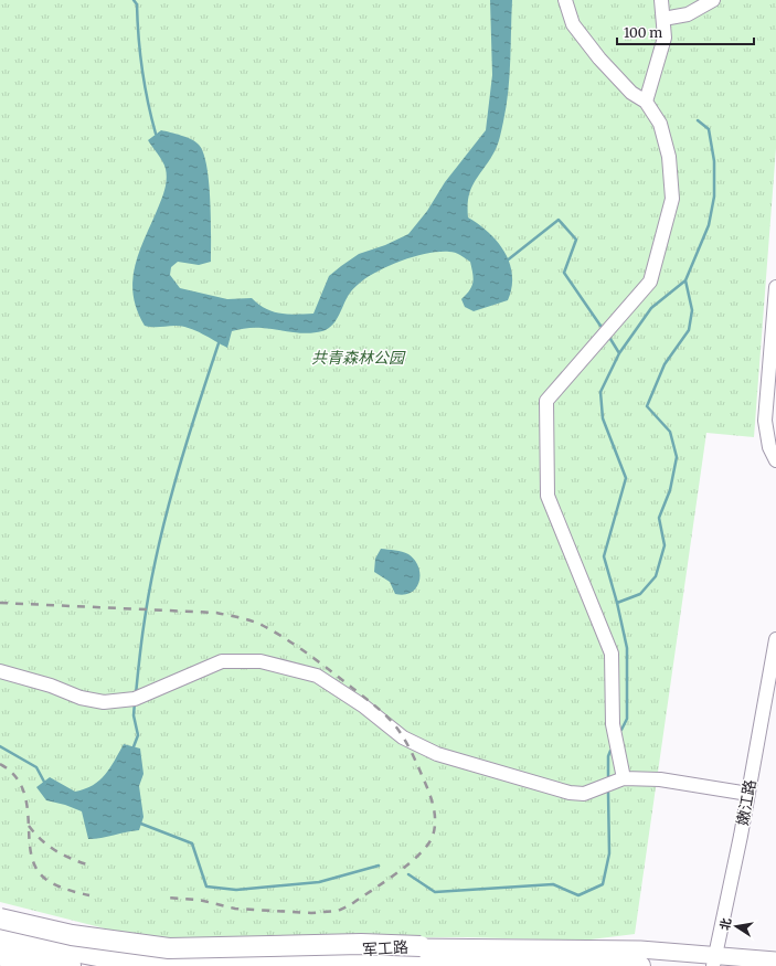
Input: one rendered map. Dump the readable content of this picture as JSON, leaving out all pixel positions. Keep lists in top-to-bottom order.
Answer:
{
  "streets": {
    "main road": ["军工路"],
    "street": ["嫩江路"]
  },
  "crossings": [
    ["嫩江路", "军工路"]
  ],
  "parks": ["共青森林公园"],
  "scale_bar": "100 m",
  "north": "left"
}
